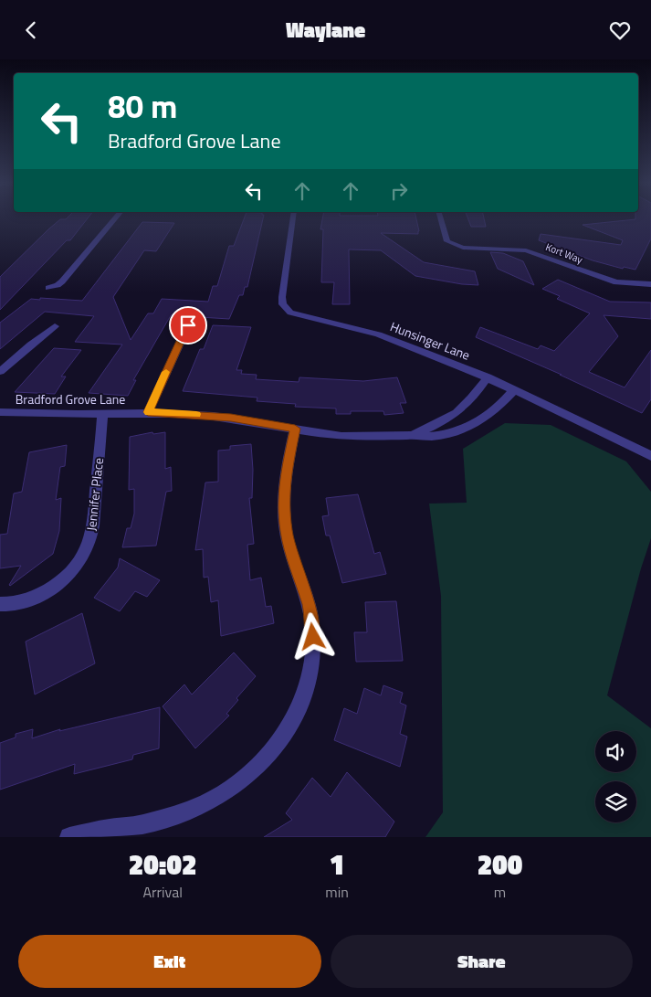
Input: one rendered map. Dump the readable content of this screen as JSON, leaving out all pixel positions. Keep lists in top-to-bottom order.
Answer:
{
  "streets": {
    "street": [
      "Kort Way",
      "Hunsinger Lane",
      "Bradford Grove Lane",
      "Jennifer Place"
    ]
  },
  "crossings": [
    ["Hunsinger Lane", "Bradford Grove Lane"],
    ["Bradford Grove Lane", "Jennifer Place"]
  ],
  "page": {
    "header": "Waylane",
    "turn": ["80 m", "Bradford Grove Lane"],
    "eta": [
      "20:02",
      "Arrival",
      "1",
      "min",
      "200",
      "m"
    ],
    "buttons": ["Exit", "Share"]
  }
}
